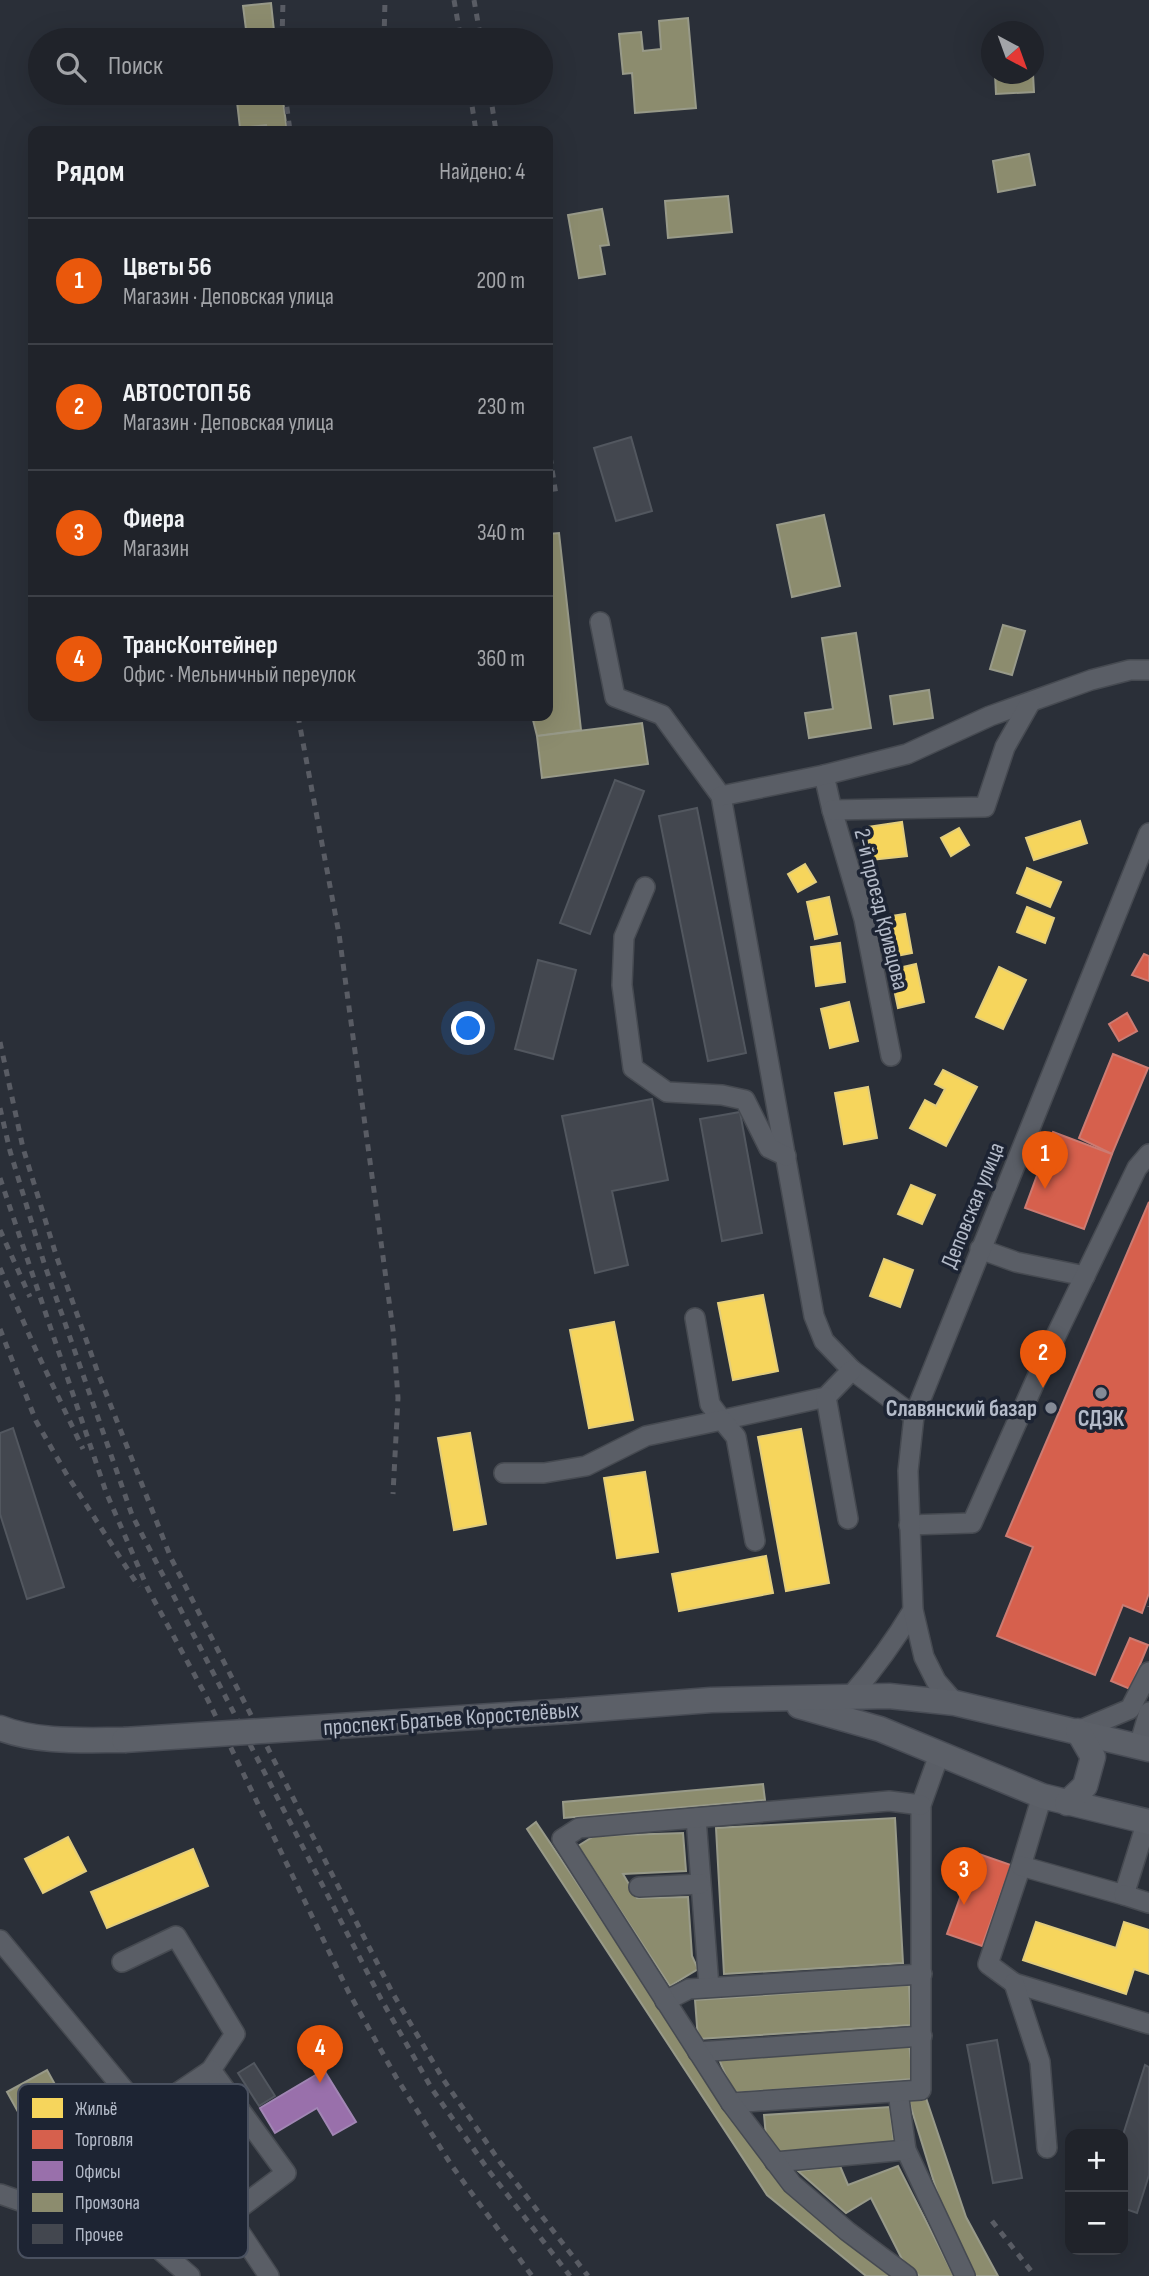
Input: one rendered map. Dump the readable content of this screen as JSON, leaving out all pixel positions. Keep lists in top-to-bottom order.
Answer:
{
  "streets": {
    "main road": ["проспект Братьев Коростелёвых"],
    "street": ["2-й проезд Кривцова", "Деповская улица"]
  },
  "crossings": [
    ["Деповская улица", "проспект Братьев Коростелёвых"]
  ],
  "places": ["СДЭК", "Славянский базар"],
  "legend": [
    "Жильё",
    "Торговля",
    "Офисы",
    "Промзона",
    "Прочее"
  ],
  "north": "bottom right",
  "page": {
    "search": "Поиск",
    "heading": ["Рядом", "Найдено: 4"],
    "list": [
      {
        "mark": "1",
        "name": "Цветы 56",
        "note": "Магазин · Деповская улица",
        "value": "200 m"
      },
      {
        "mark": "2",
        "name": "АВТОСТОП 56",
        "note": "Магазин · Деповская улица",
        "value": "230 m"
      },
      {
        "mark": "3",
        "name": "Фиера",
        "note": "Магазин",
        "value": "340 m"
      },
      {
        "mark": "4",
        "name": "ТрансКонтейнер",
        "note": "Офис · Мельничный переулок",
        "value": "360 m"
      }
    ],
    "pins": [
      "1",
      "2",
      "3",
      "4"
    ],
    "map_buttons": ["+", "−"]
  }
}
